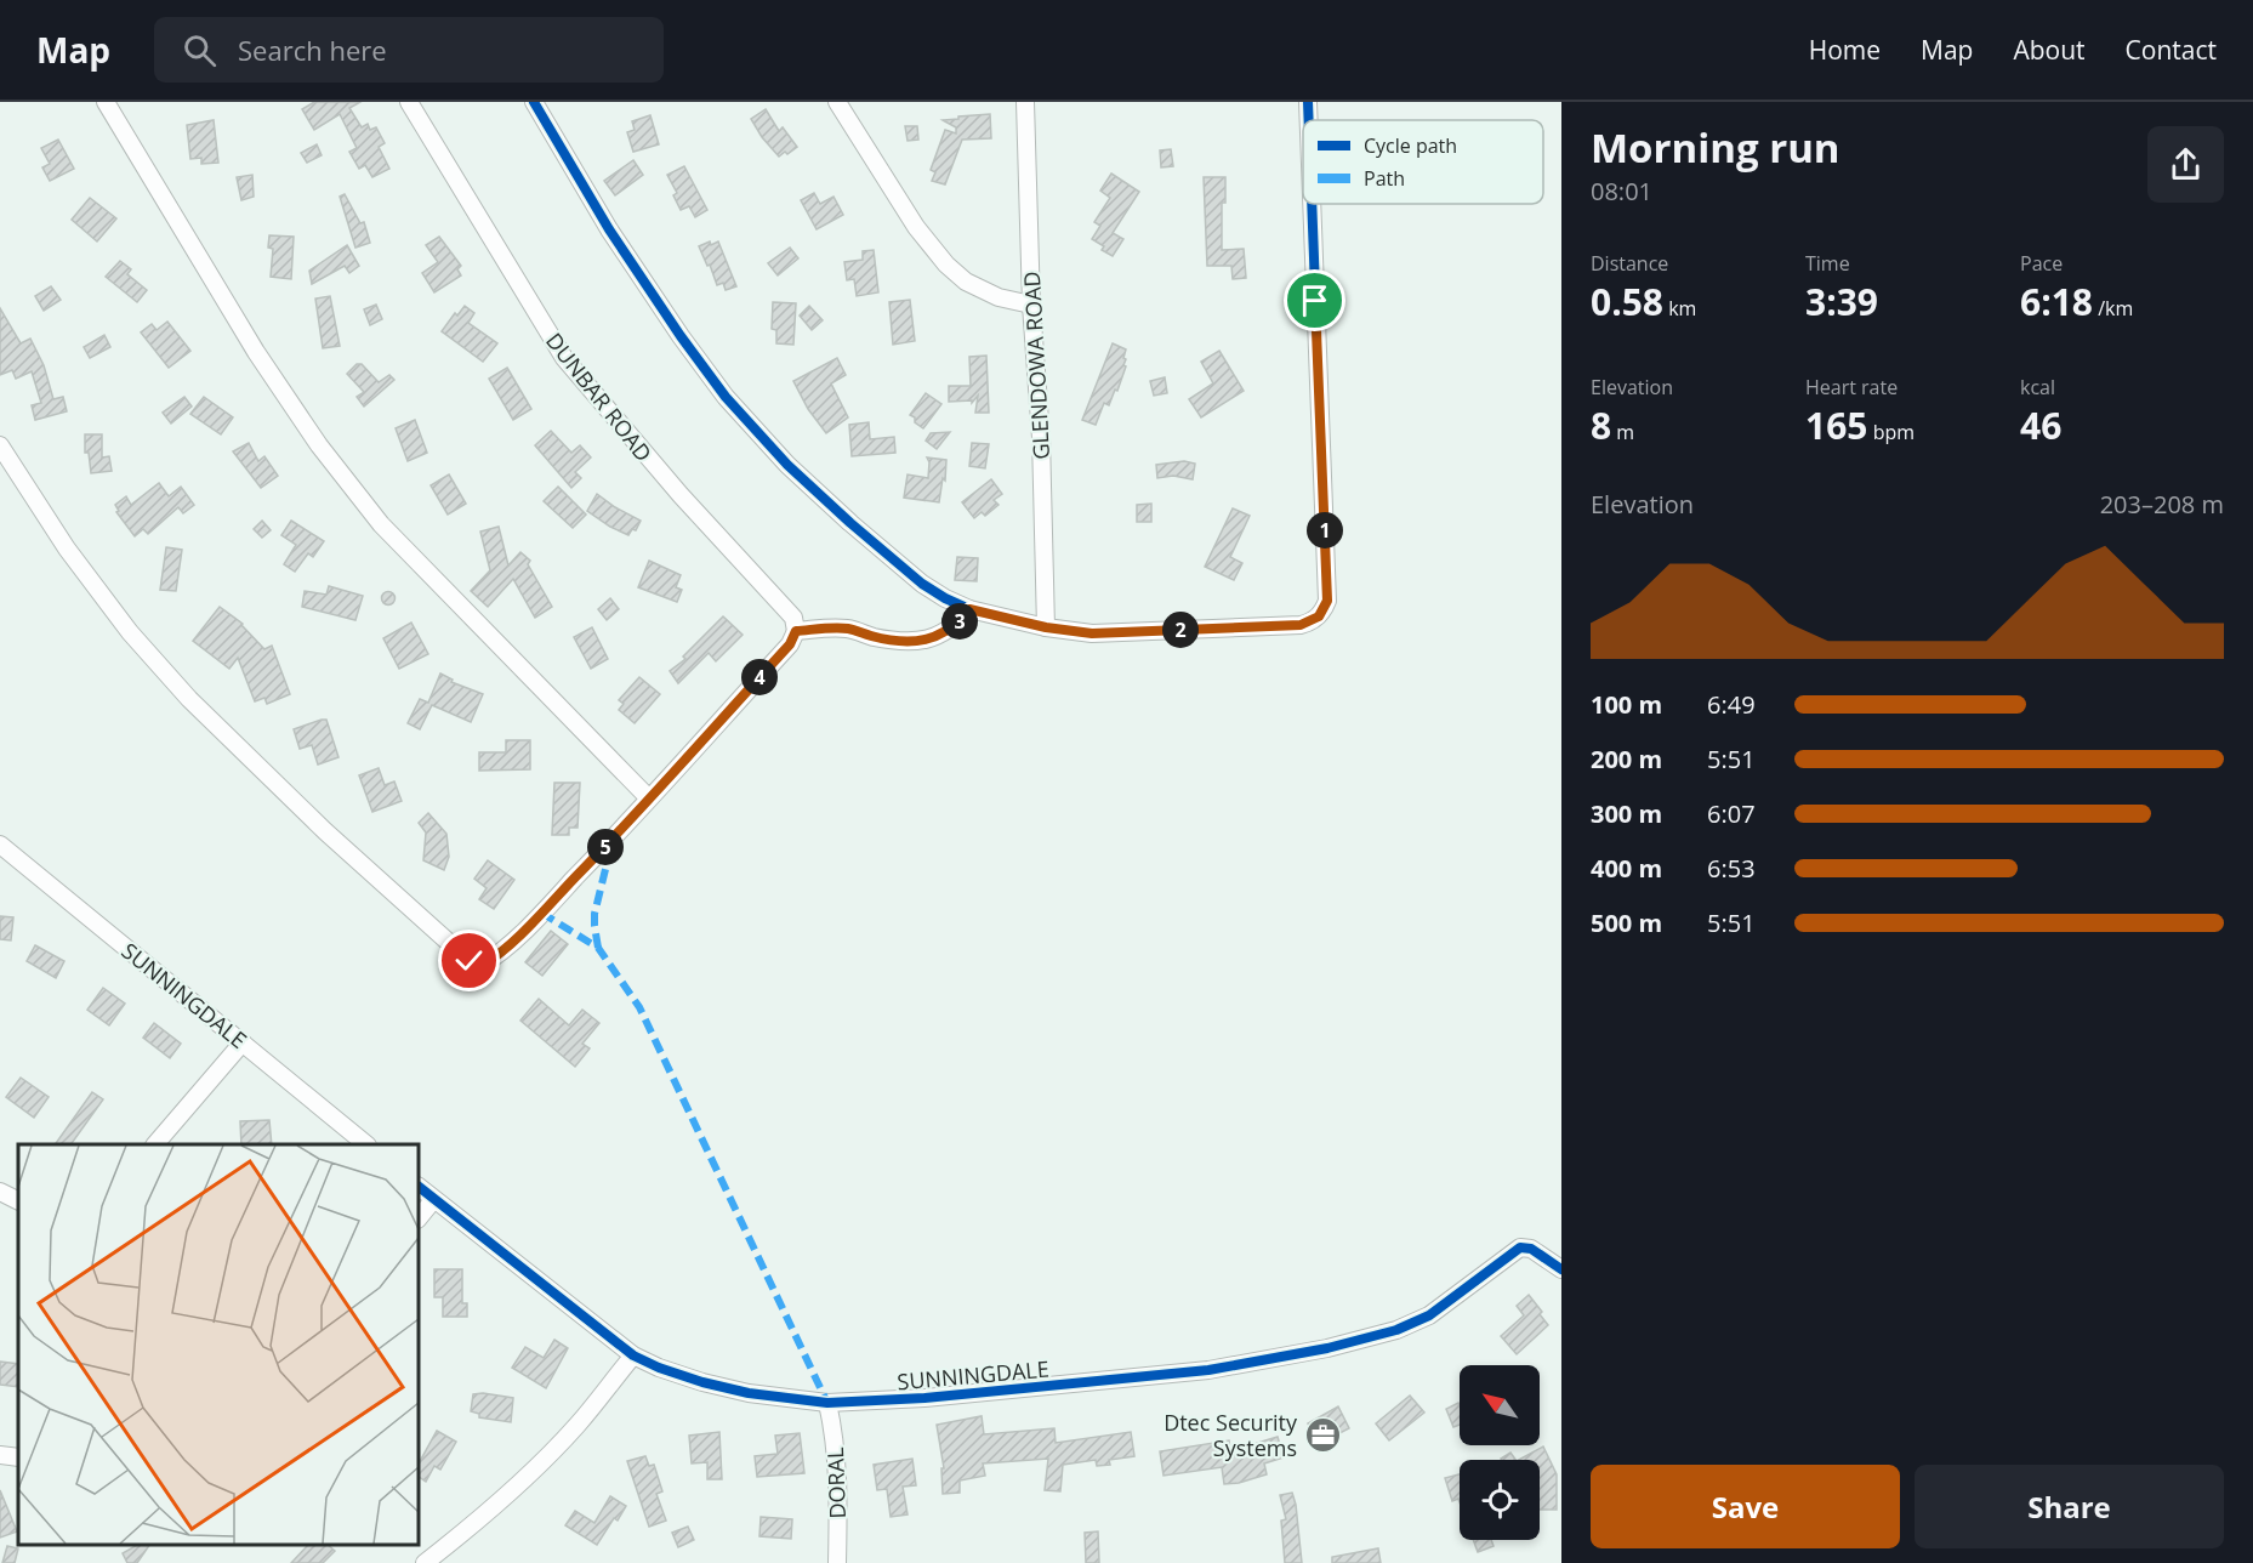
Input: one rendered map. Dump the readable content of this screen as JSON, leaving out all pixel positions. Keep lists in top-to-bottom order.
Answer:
{
  "streets": {
    "street": [
      "GLENDOWA ROAD",
      "DUNBAR ROAD",
      "SUNNINGDALE",
      "DORAL"
    ]
  },
  "crossings": [
    ["SUNNINGDALE", "DORAL"]
  ],
  "places": {
    "office": ["Dtec Security Systems"]
  },
  "legend": ["Cycle path", "Path"],
  "north": "top left",
  "page": {
    "header": "Map",
    "search": "Search here",
    "nav": [
      "Home",
      "Map",
      "About",
      "Contact"
    ],
    "heading": ["Morning run", "08:01"],
    "stats": [
      ["Distance", "0.58 km"],
      ["Time", "3:39"],
      ["Pace", "6:18 /km"],
      ["Elevation", "8 m"],
      ["Heart rate", "165 bpm"],
      ["kcal", "46"]
    ],
    "chart": ["Elevation", "203–208 m"],
    "pins": [
      "1",
      "3",
      "2",
      "4",
      "5"
    ],
    "list": [
      {
        "name": "100 m",
        "note": "6:49"
      },
      {
        "name": "200 m",
        "note": "5:51"
      },
      {
        "name": "300 m",
        "note": "6:07"
      },
      {
        "name": "400 m",
        "note": "6:53"
      },
      {
        "name": "500 m",
        "note": "5:51"
      }
    ],
    "buttons": ["Save", "Share"]
  }
}
